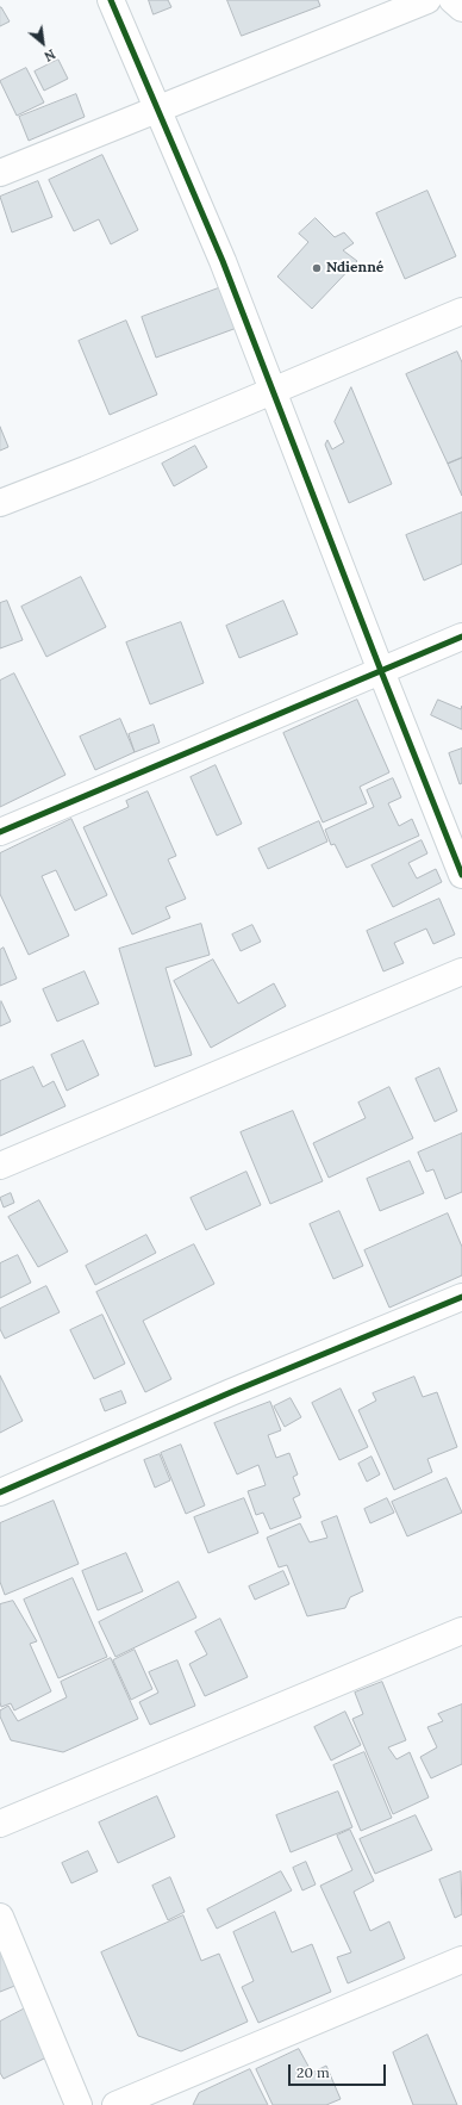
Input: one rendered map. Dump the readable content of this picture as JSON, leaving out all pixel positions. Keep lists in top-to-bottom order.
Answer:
{
  "places": ["Ndienné"],
  "scale_bar": "20 m",
  "north": "bottom right"
}
